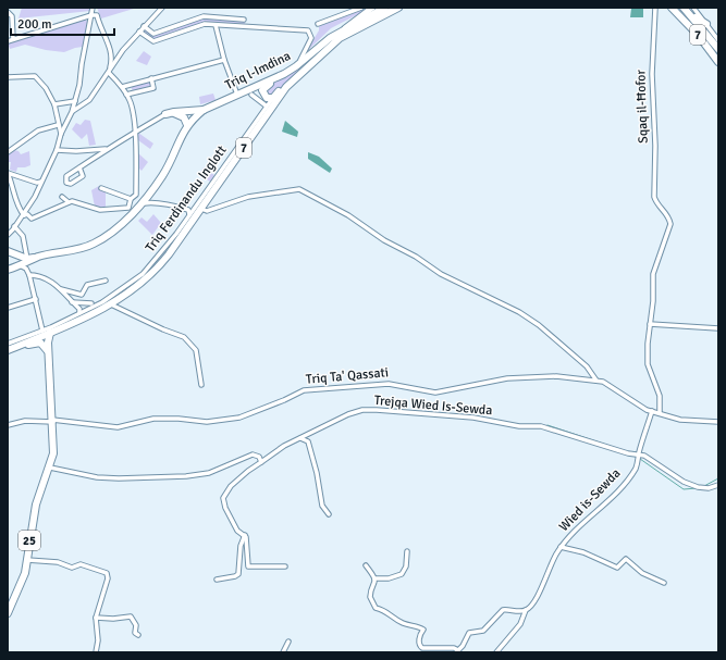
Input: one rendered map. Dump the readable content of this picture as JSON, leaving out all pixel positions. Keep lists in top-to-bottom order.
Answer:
{
  "streets": {
    "main road": ["7", "Triq l-Imdina", "25"],
    "street": [
      "Sqaq il-Ħofor",
      "Triq Ferdinandu Inglott",
      "Triq Ta' Qassati",
      "Trejqa Wied Is-Sewda",
      "Wied is-Sewda"
    ]
  },
  "crossings": [
    ["7", "25"],
    ["Triq Ta' Qassati", "25"],
    ["Trejqa Wied Is-Sewda", "Wied is-Sewda"]
  ],
  "scale_bar": "200 m"
}
